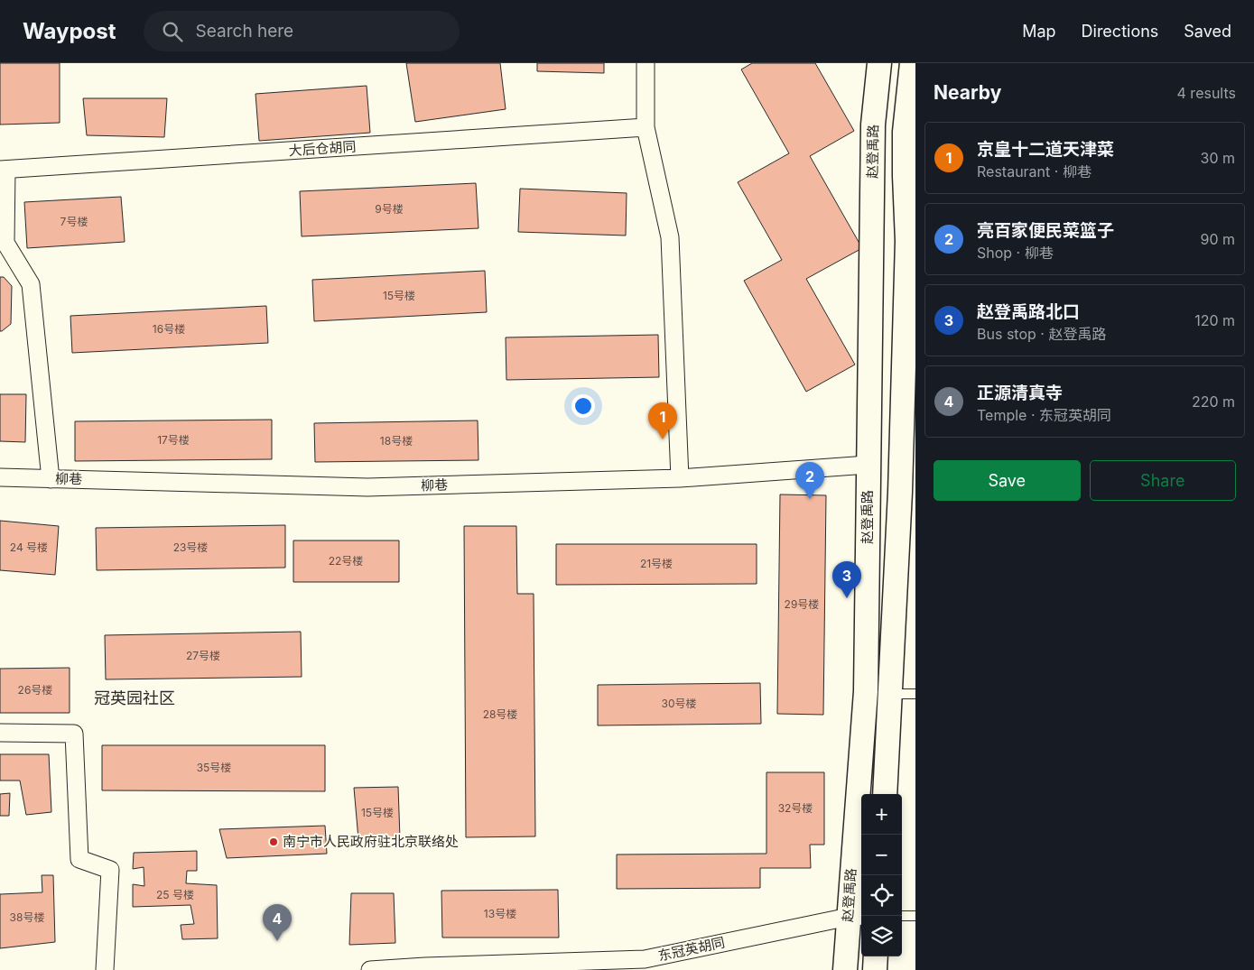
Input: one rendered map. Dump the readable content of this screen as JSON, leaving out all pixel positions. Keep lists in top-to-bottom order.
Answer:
{
  "streets": {
    "main road": ["赵登禹路"],
    "street": ["大后仓胡同", "柳巷", "东冠英胡同"]
  },
  "crossings": [
    ["赵登禹路", "柳巷"],
    ["赵登禹路", "东冠英胡同"]
  ],
  "districts": ["冠英园社区"],
  "places": ["南宁市人民政府驻北京联络处"],
  "house_numbers": [
    "9号楼",
    "7号楼",
    "15号楼",
    "16号楼",
    "17号楼",
    "18号楼",
    "24 号楼",
    "23号楼",
    "22号楼",
    "21号楼",
    "29号楼",
    "27号楼",
    "26号楼",
    "30号楼",
    "28号楼",
    "35号楼",
    "32号楼",
    "15号楼",
    "25 号楼",
    "13号楼",
    "38号楼"
  ],
  "page": {
    "header": "Waypost",
    "search": "Search here",
    "nav": ["Map", "Directions", "Saved"],
    "heading": ["Nearby", "4 results"],
    "list": [
      {
        "mark": "1",
        "name": "京皇十二道天津菜",
        "note": "Restaurant · 柳巷",
        "value": "30 m"
      },
      {
        "mark": "2",
        "name": "亮百家便民菜篮子",
        "note": "Shop · 柳巷",
        "value": "90 m"
      },
      {
        "mark": "3",
        "name": "赵登禹路北口",
        "note": "Bus stop · 赵登禹路",
        "value": "120 m"
      },
      {
        "mark": "4",
        "name": "正源清真寺",
        "note": "Temple · 东冠英胡同",
        "value": "220 m"
      }
    ],
    "pins": [
      "1",
      "2",
      "3",
      "4"
    ],
    "buttons": ["Save", "Share"],
    "map_buttons": ["+", "−"]
  }
}
